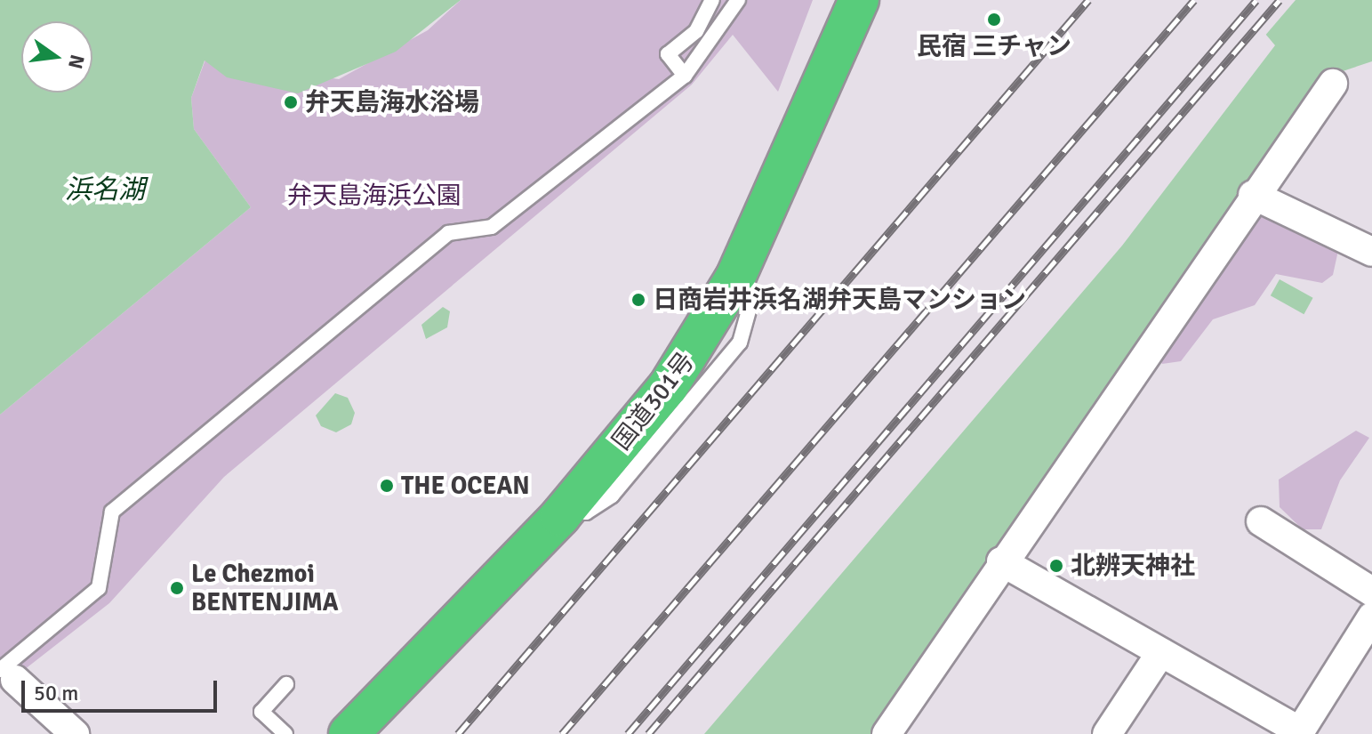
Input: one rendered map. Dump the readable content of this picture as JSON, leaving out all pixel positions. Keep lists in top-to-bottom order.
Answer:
{
  "streets": {
    "highway": ["国道301号"]
  },
  "water": ["浜名湖"],
  "parks": ["弁天島海浜公園"],
  "places": [
    "民宿 三チャン",
    "弁天島海水浴場",
    "日商岩井浜名湖弁天島マンション",
    "THE OCEAN",
    "北辨天神社",
    "Le Chezmoi BENTENJIMA"
  ],
  "scale_bar": "50 m",
  "north": "right"
}
